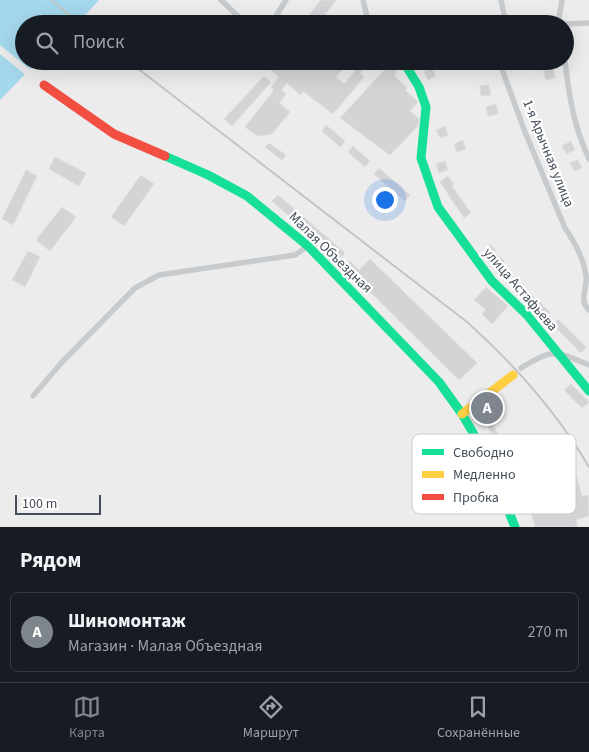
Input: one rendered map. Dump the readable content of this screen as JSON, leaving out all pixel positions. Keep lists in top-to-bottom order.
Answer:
{
  "streets": {
    "main road": ["Малая Объездная", "улица Астафьева"],
    "street": ["1-я Арычная улица"]
  },
  "legend": ["Свободно", "Медленно", "Пробка"],
  "scale_bar": "100 m",
  "page": {
    "search": "Поиск",
    "pins": "A",
    "scale": "100 m",
    "heading": "Рядом",
    "list": [
      {
        "mark": "A",
        "name": "Шиномонтаж",
        "note": "Магазин · Малая Объездная",
        "value": "270 m"
      }
    ],
    "nav": ["Карта", "Маршрут", "Сохранённые"]
  }
}
